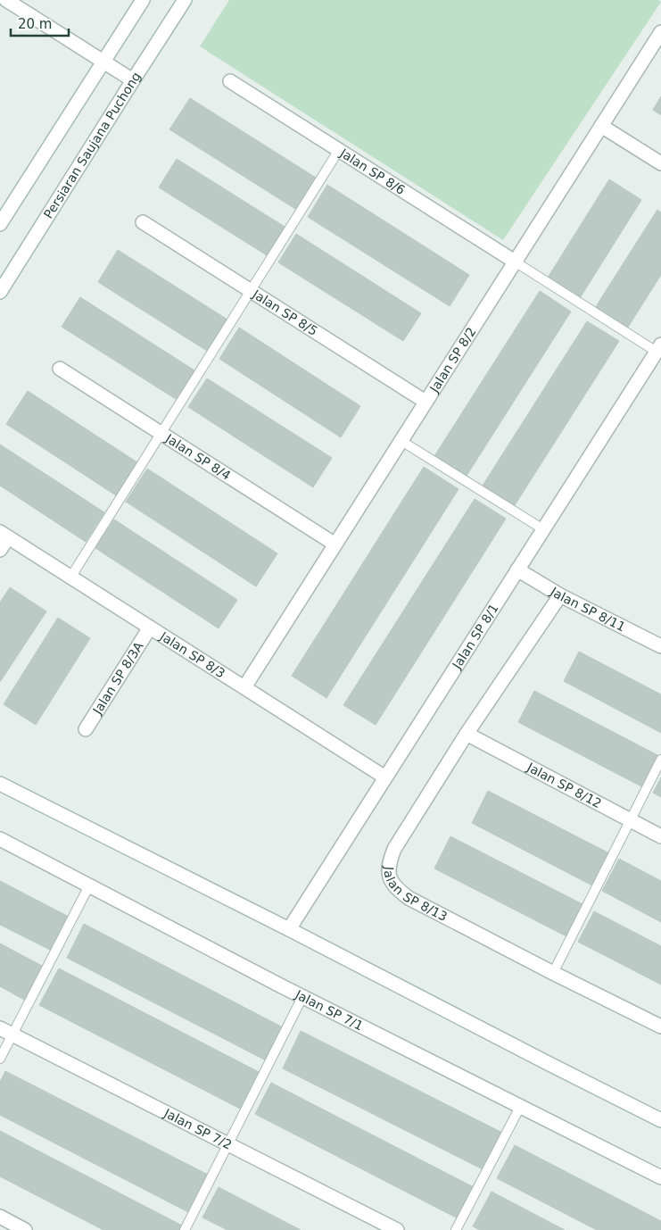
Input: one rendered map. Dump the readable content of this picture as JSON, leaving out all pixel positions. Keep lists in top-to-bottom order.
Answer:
{
  "streets": {
    "street": [
      "Persiaran Saujana Puchong",
      "Jalan SP 8/6",
      "Jalan SP 8/5",
      "Jalan SP 8/2",
      "Jalan SP 8/4",
      "Jalan SP 8/11",
      "Jalan SP 8/1",
      "Jalan SP 8/3",
      "Jalan SP 8/3A",
      "Jalan SP 8/12",
      "Jalan SP 8/13",
      "Jalan SP 7/1",
      "Jalan SP 7/2"
    ]
  },
  "crossings": [
    ["Jalan SP 8/6", "Jalan SP 8/2"],
    ["Jalan SP 8/5", "Jalan SP 8/2"],
    ["Jalan SP 8/2", "Jalan SP 8/4"],
    ["Jalan SP 8/2", "Jalan SP 8/3"],
    ["Jalan SP 8/11", "Jalan SP 8/1"],
    ["Jalan SP 8/11", "Jalan SP 8/13"],
    ["Jalan SP 8/1", "Jalan SP 8/3"],
    ["Jalan SP 8/3", "Jalan SP 8/3A"],
    ["Jalan SP 8/12", "Jalan SP 8/13"]
  ],
  "scale_bar": "20 m"
}
